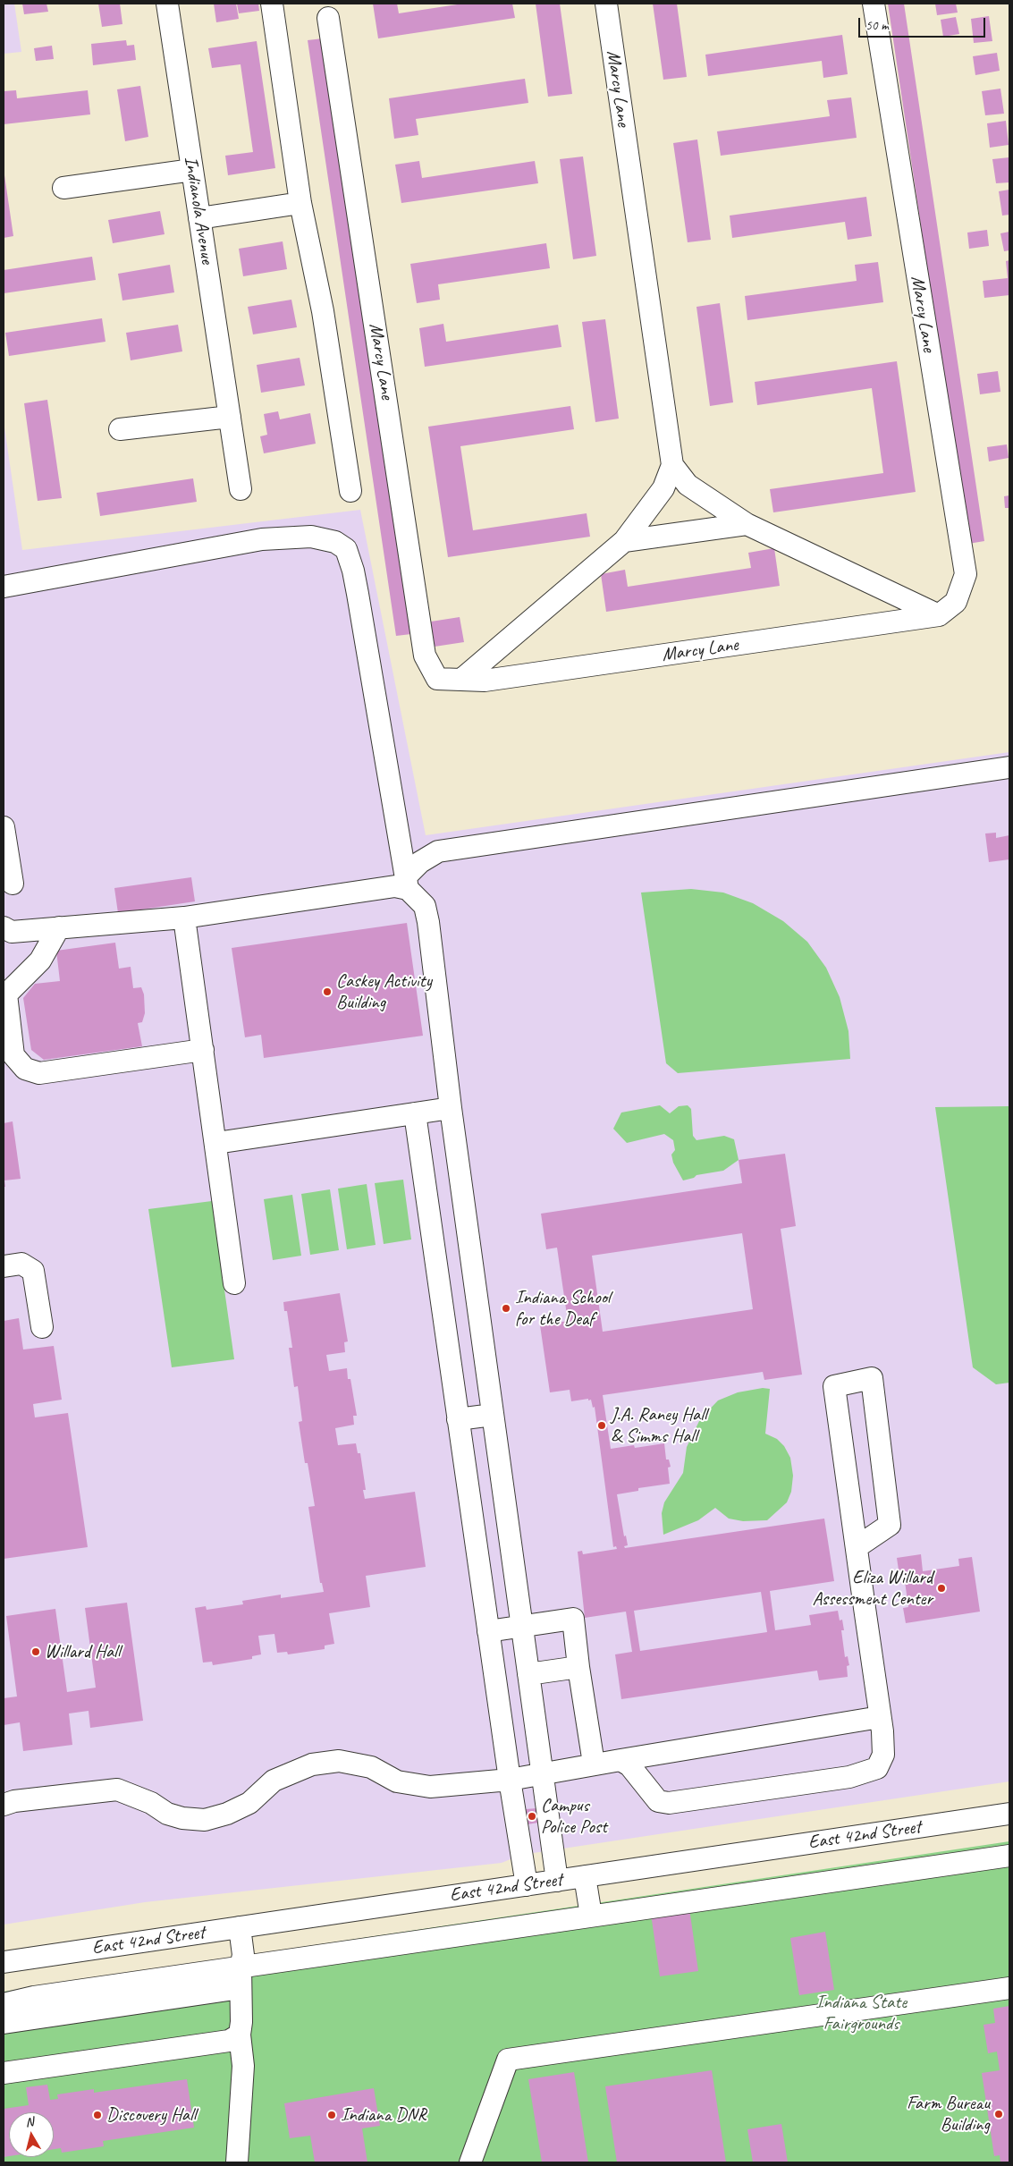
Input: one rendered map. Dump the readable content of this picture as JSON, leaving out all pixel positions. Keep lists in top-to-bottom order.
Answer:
{
  "streets": {
    "street": ["Marcy Lane", "Indianola Avenue", "East 42nd Street"]
  },
  "parks": ["Indiana State Fairgrounds"],
  "places": [
    "Caskey Activity Building",
    "Indiana School for the Deaf",
    "J.A. Raney Hall & Simms Hall",
    "Eliza Willard Assessment Center",
    "Willard Hall",
    "Campus Police Post",
    "Farm Bureau Building",
    "Discovery Hall",
    "Indiana DNR"
  ],
  "scale_bar": "50 m",
  "north": "top"
}
